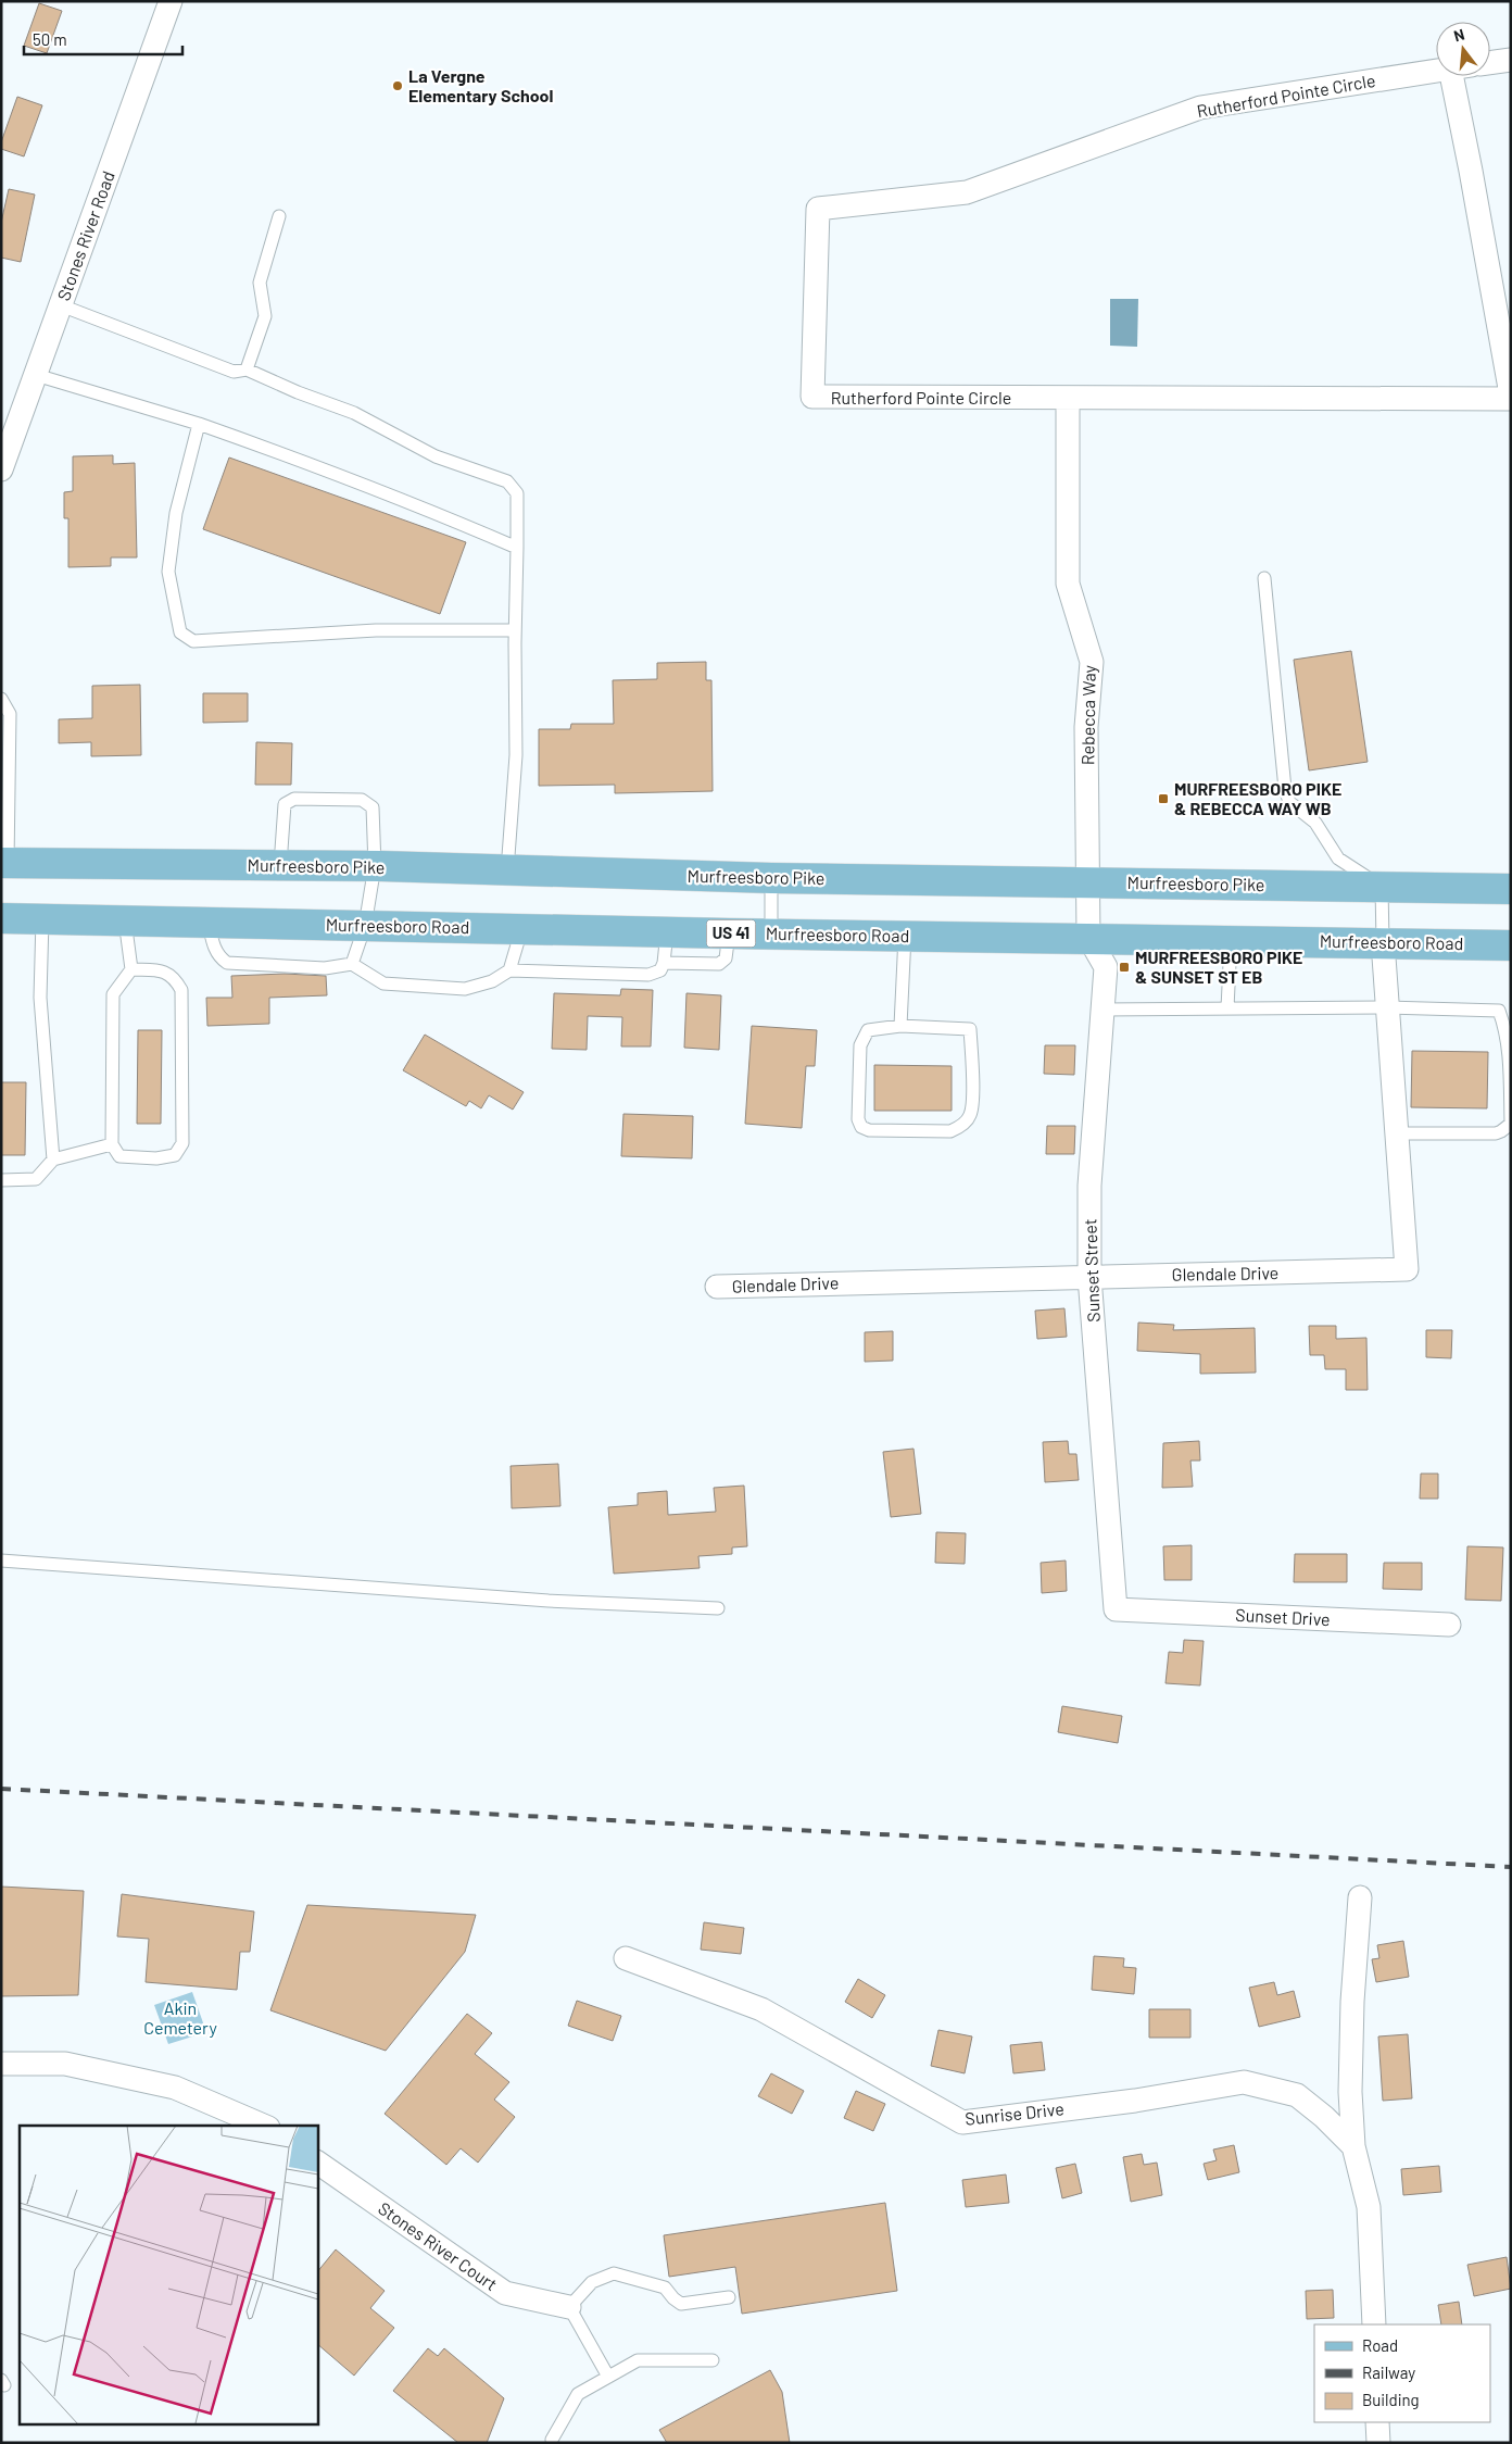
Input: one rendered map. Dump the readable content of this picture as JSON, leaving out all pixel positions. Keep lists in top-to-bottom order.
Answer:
{
  "streets": {
    "main road": ["Murfreesboro Pike", "Murfreesboro Road", "US 41"],
    "street": [
      "Rutherford Pointe Circle",
      "Stones River Road",
      "Rebecca Way",
      "Sunset Street",
      "Glendale Drive",
      "Sunset Drive",
      "Sunrise Drive",
      "Stones River Court"
    ]
  },
  "crossings": [
    ["Rutherford Pointe Circle", "Rebecca Way"],
    ["Rebecca Way", "Murfreesboro Pike"],
    ["Rebecca Way", "Murfreesboro Road"],
    ["Rebecca Way", "Sunset Street"],
    ["Murfreesboro Road", "Sunset Street"],
    ["Murfreesboro Road", "Glendale Drive"],
    ["Sunset Street", "Glendale Drive"],
    ["Sunset Street", "Sunset Drive"]
  ],
  "parks": ["Akin Cemetery"],
  "places": {
    "other": ["La Vergne Elementary School"],
    "transit": ["MURFREESBORO PIKE & REBECCA WAY WB", "MURFREESBORO PIKE & SUNSET ST EB"]
  },
  "legend": ["Road", "Railway", "Building"],
  "scale_bar": "50 m",
  "north": "top"
}
